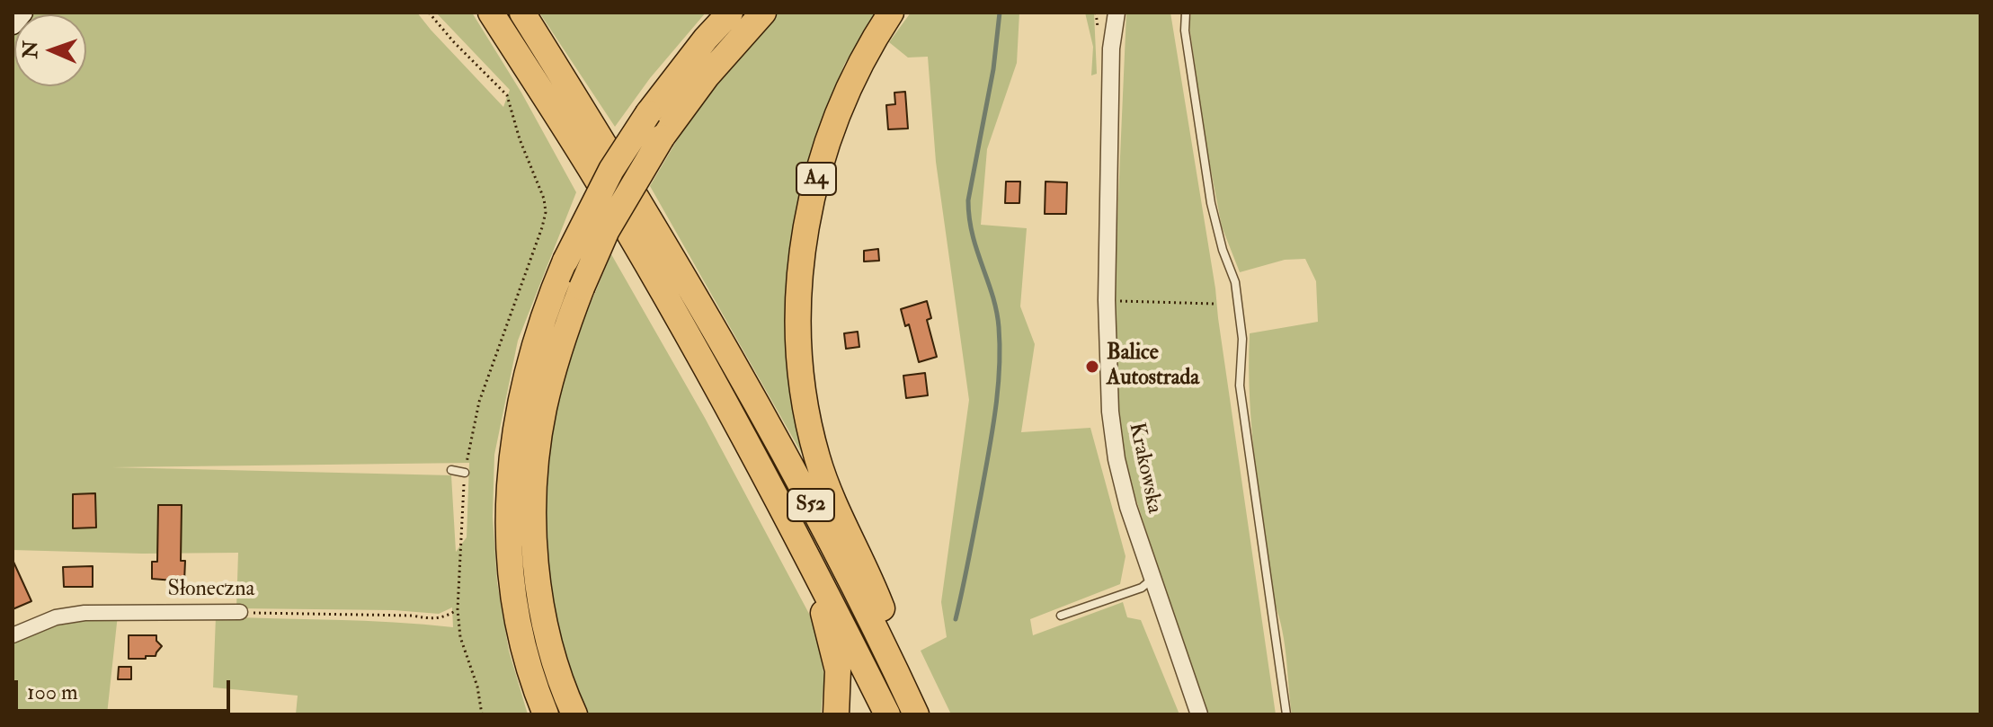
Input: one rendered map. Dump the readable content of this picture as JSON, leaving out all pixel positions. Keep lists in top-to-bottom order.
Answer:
{
  "streets": {
    "highway": ["A4", "S52"],
    "street": ["Krakowska", "Słoneczna"]
  },
  "crossings": [
    ["A4", "S52"]
  ],
  "places": ["Balice Autostrada"],
  "scale_bar": "100 m",
  "north": "left"
}
